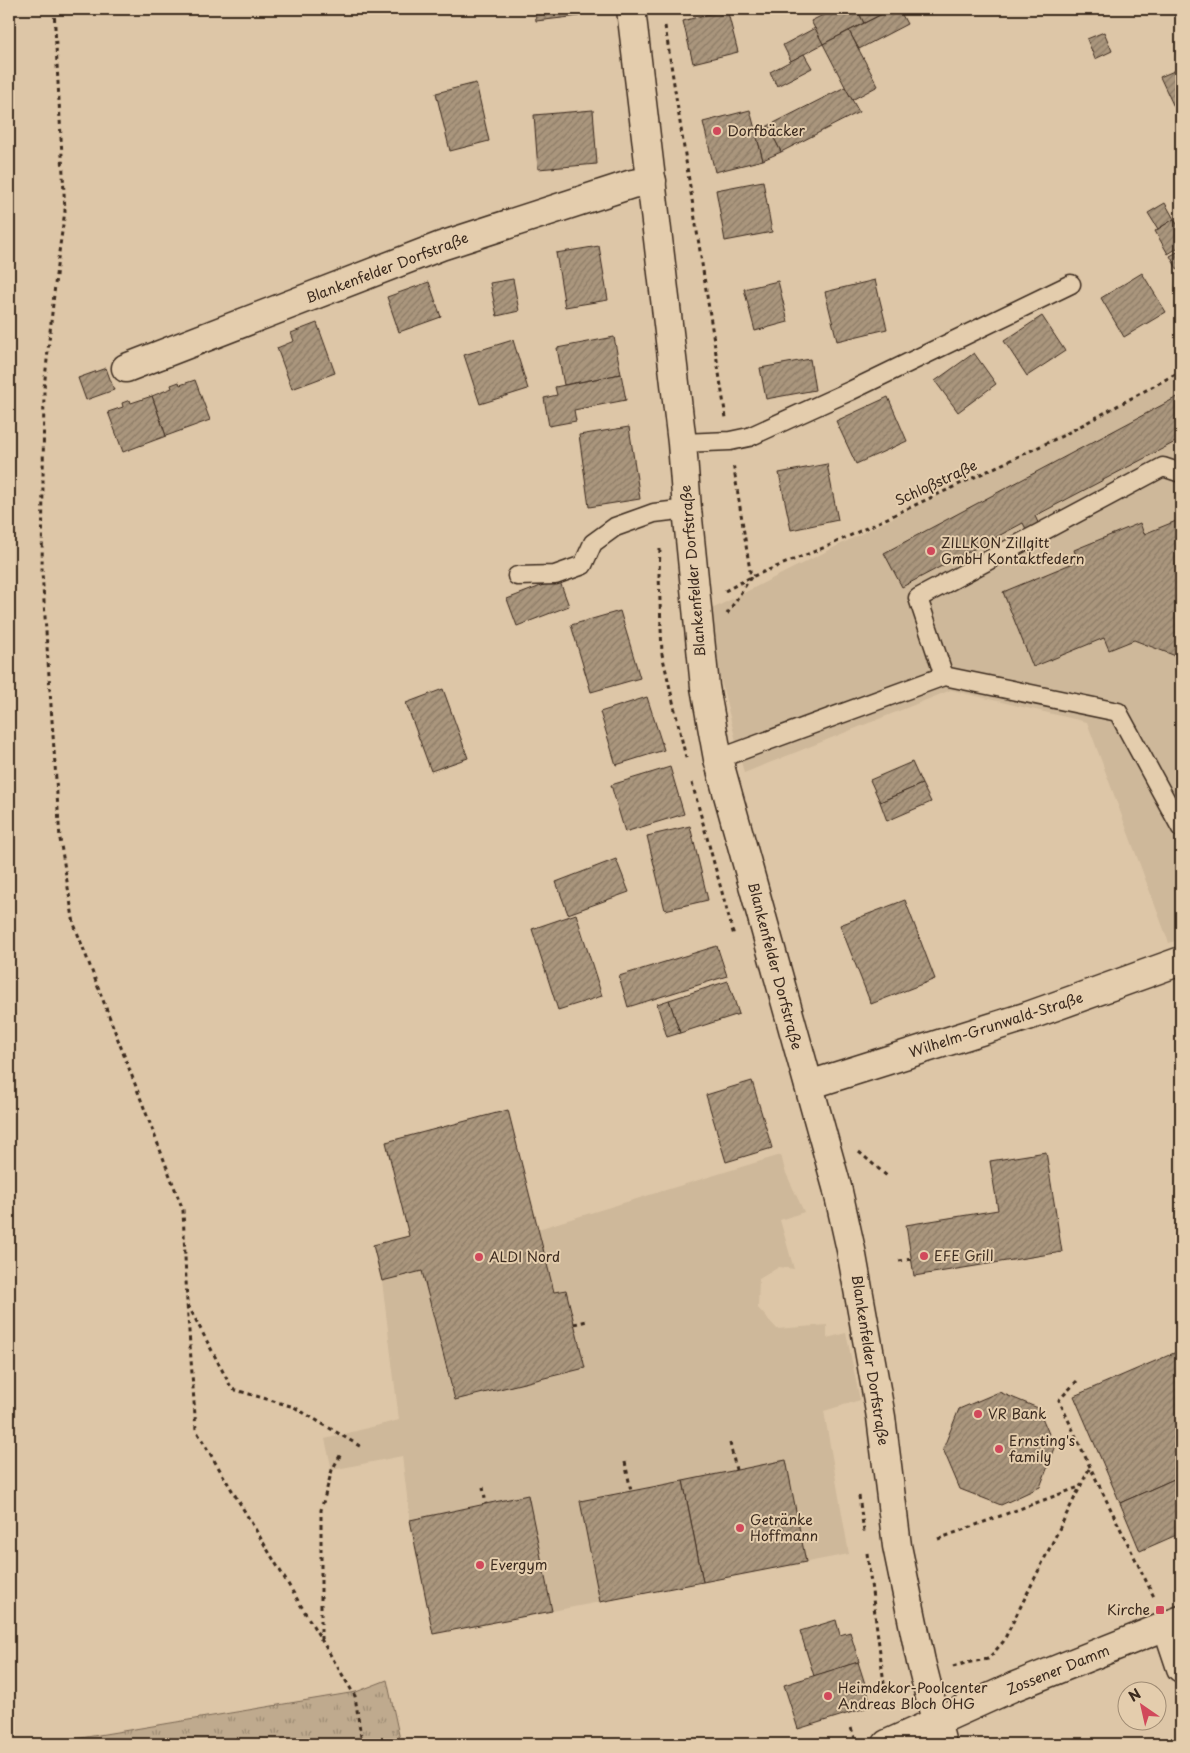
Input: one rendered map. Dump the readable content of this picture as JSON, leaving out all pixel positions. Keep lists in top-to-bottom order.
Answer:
{
  "streets": {
    "main road": ["Blankenfelder Dorfstraße", "Wilhelm-Grunwald-Straße", "Zossener Damm"],
    "path": ["Schloßstraße"]
  },
  "crossings": [
    ["Blankenfelder Dorfstraße", "Schloßstraße"],
    ["Blankenfelder Dorfstraße", "Wilhelm-Grunwald-Straße"],
    ["Blankenfelder Dorfstraße", "Zossener Damm"]
  ],
  "places": {
    "other": [
      "Dorfbäcker",
      "ZILLKON Zillgitt GmbH Kontaktfedern",
      "EFE Grill",
      "ALDI Nord",
      "VR Bank",
      "Ernsting's family",
      "Getränke Hoffmann",
      "Evergym",
      "Heimdekor-Poolcenter Andreas Bloch OHG"
    ],
    "transit": ["Kirche"]
  },
  "north": "top left"
}
